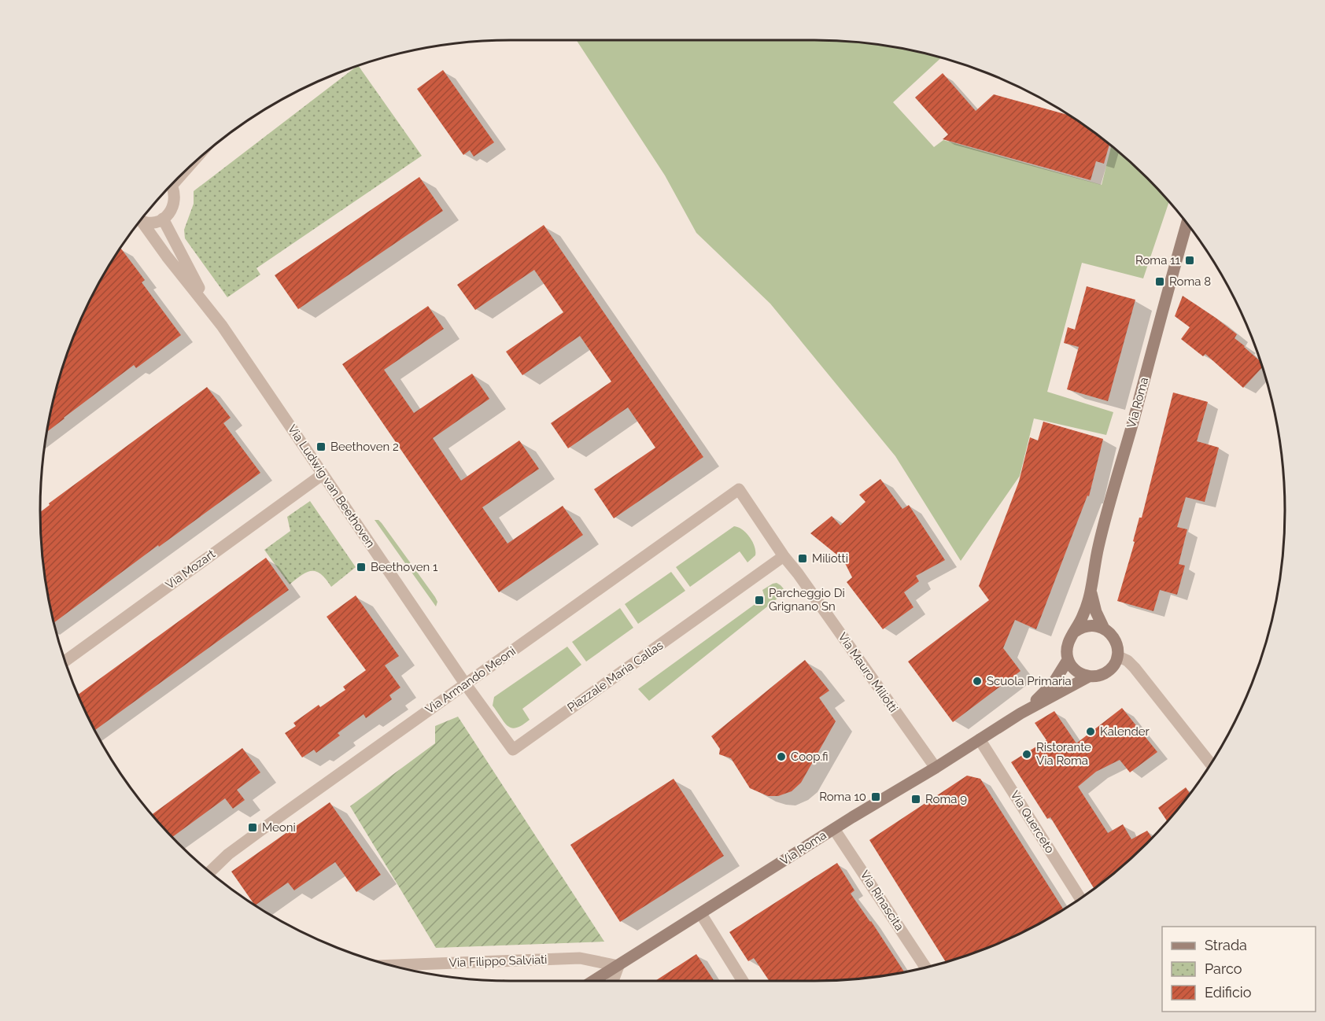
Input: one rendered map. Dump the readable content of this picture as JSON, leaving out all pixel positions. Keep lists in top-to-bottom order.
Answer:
{
  "streets": {
    "street": [
      "Via Roma",
      "Via Ludwig van Beethoven",
      "Via Mozart",
      "Via Mauro Miliotti",
      "Piazzale Maria Callas",
      "Via Armando Meoni",
      "Via Querceto",
      "Via Rinascita",
      "Via Filippo Salviati"
    ]
  },
  "crossings": [
    ["Via Roma", "Via Mauro Miliotti"],
    ["Via Roma", "Via Querceto"],
    ["Via Roma", "Via Rinascita"],
    ["Via Roma", "Via Filippo Salviati"],
    ["Via Ludwig van Beethoven", "Via Mozart"],
    ["Via Ludwig van Beethoven", "Piazzale Maria Callas"],
    ["Via Ludwig van Beethoven", "Via Armando Meoni"],
    ["Via Mauro Miliotti", "Piazzale Maria Callas"],
    ["Via Mauro Miliotti", "Via Armando Meoni"],
    ["Piazzale Maria Callas", "Via Armando Meoni"]
  ],
  "places": {
    "transit": [
      "Roma 11",
      "Roma 8",
      "Beethoven 2",
      "Miliotti",
      "Beethoven 1",
      "Parcheggio Di Grignano Sn",
      "Roma 10",
      "Roma 9",
      "Meoni"
    ],
    "other": [
      "Scuola Primaria",
      "Kalender",
      "Ristorante Via Roma",
      "Coop.fi"
    ]
  },
  "legend": ["Strada", "Parco", "Edificio"]
}
